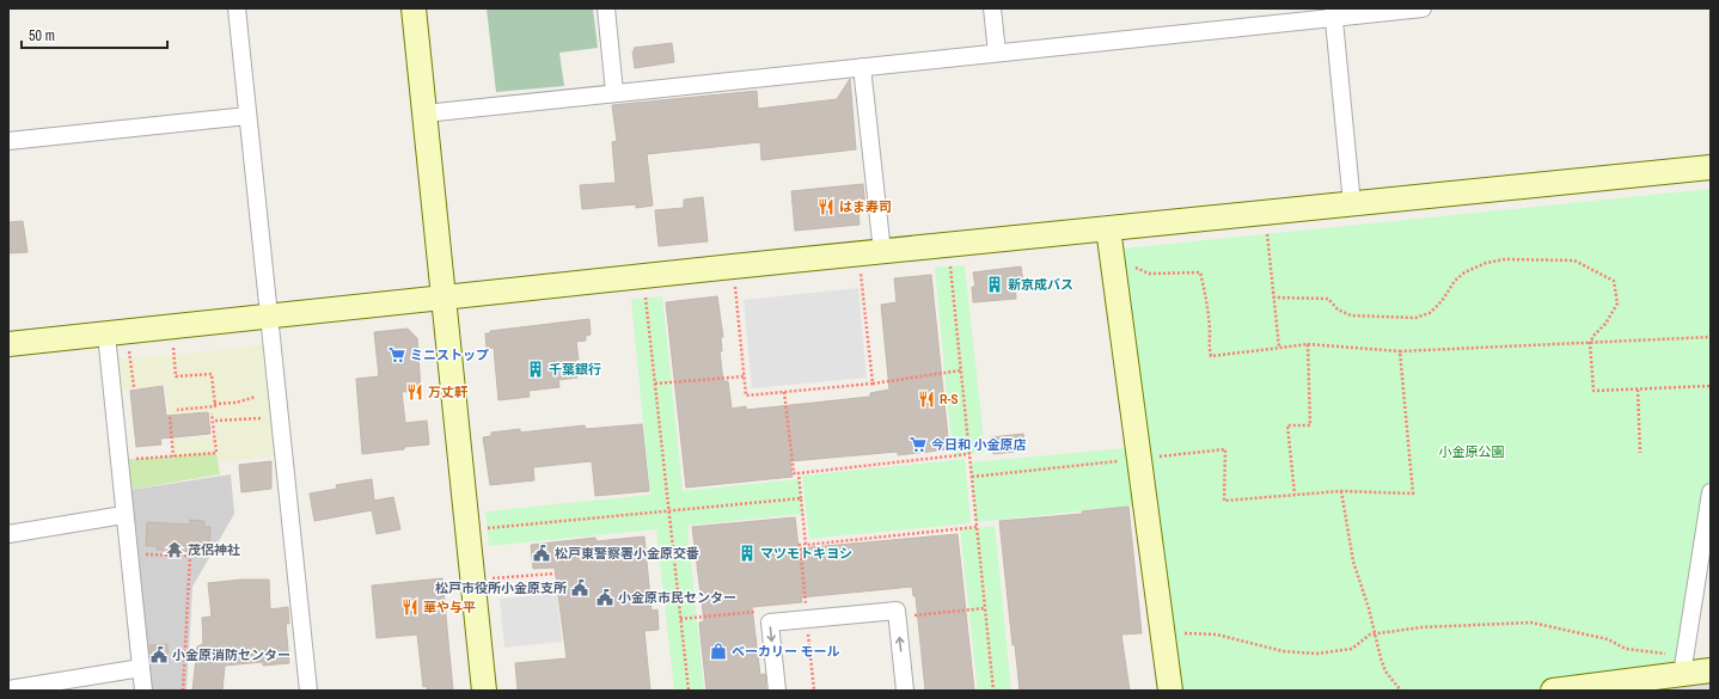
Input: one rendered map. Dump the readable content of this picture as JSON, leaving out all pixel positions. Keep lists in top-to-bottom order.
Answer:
{
  "parks": ["小金原公園"],
  "places": {
    "restaurant": [
      "はま寿司",
      "万丈軒",
      "R-S",
      "華や与平"
    ],
    "building": ["新京成バス", "千葉銀行", "マツモトキヨシ"],
    "supermarket": ["ミニストップ", "今日和 小金原店"],
    "temple": ["茂侶神社"],
    "public building": [
      "松戸東警察署小金原交番",
      "松戸市役所小金原支所",
      "小金原市民センター",
      "小金原消防センター"
    ],
    "shop": ["ベーカリー モール"]
  },
  "scale_bar": "50 m"
}
